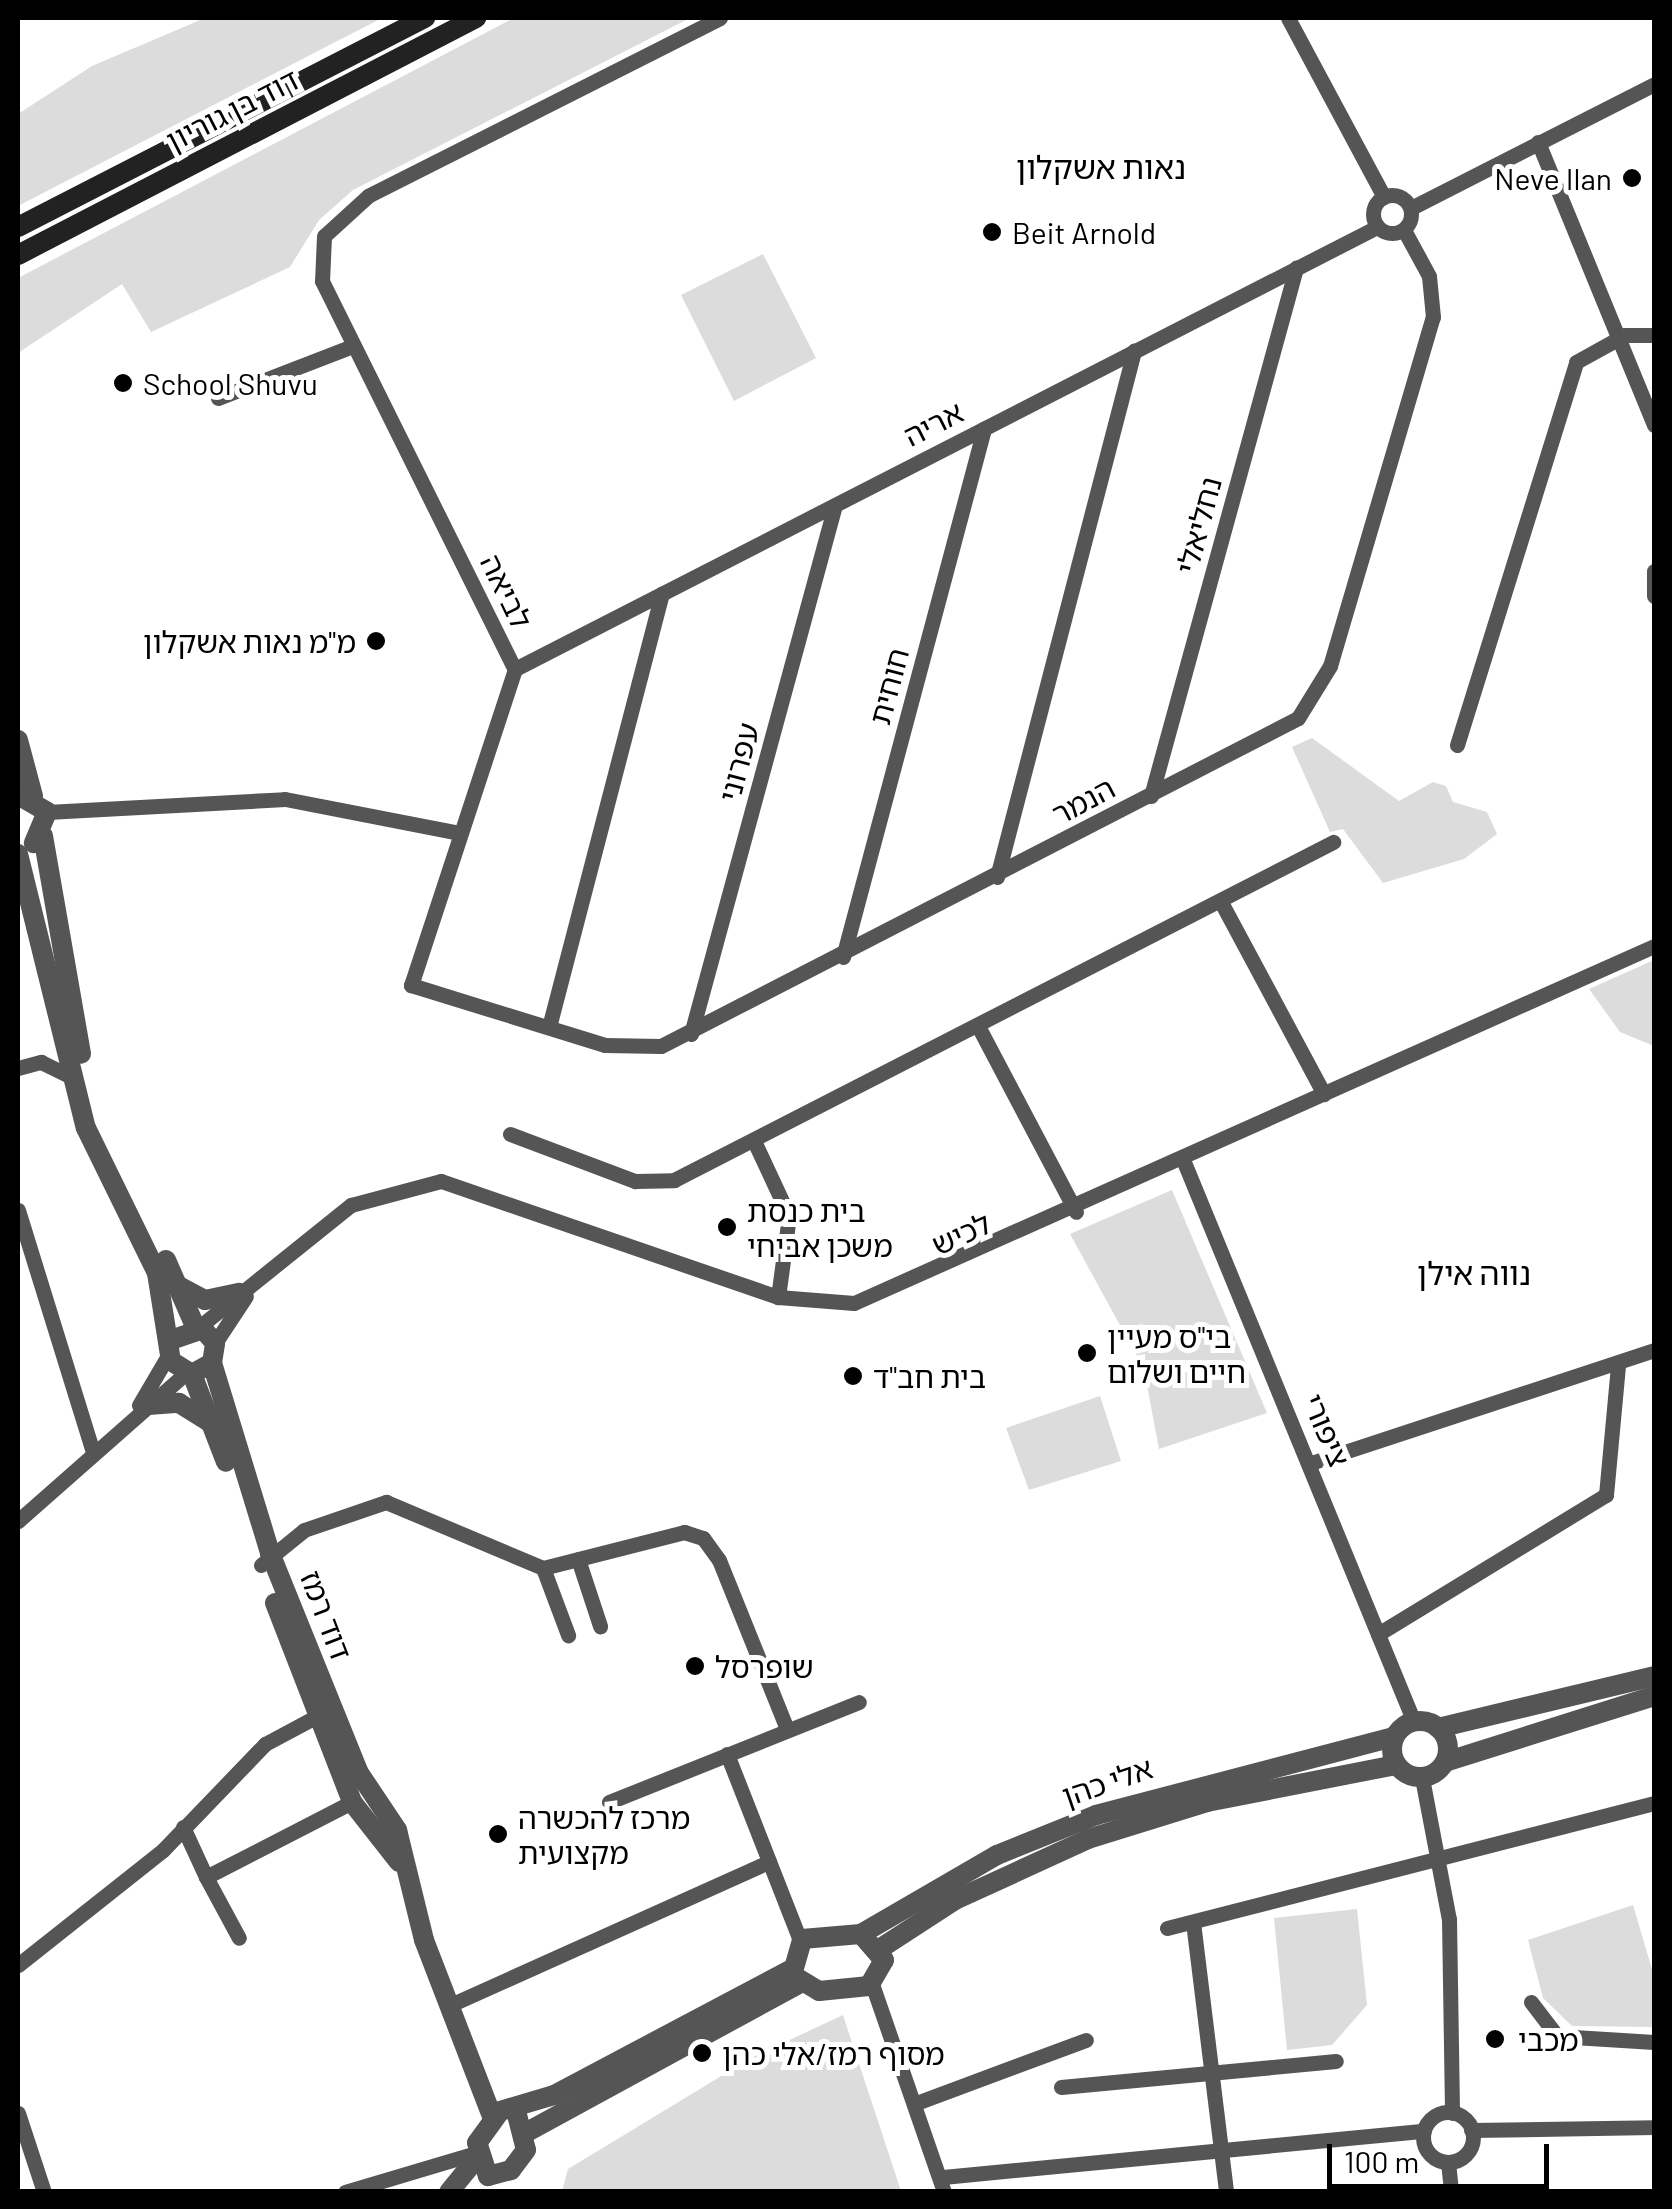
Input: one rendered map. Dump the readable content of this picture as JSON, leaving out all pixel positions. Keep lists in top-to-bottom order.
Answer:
{
  "streets": {
    "main road": ["דוד בן גוריון"],
    "street": [
      "אריה",
      "נחליאלי",
      "לביאה",
      "חוחית",
      "עפרוני",
      "הנמר",
      "לכיש",
      "ציפורי",
      "דוד רמז",
      "אלי כהן"
    ]
  },
  "crossings": [
    ["אריה", "נחליאלי"],
    ["אריה", "לביאה"],
    ["אריה", "חוחית"],
    ["אריה", "עפרוני"],
    ["נחליאלי", "הנמר"],
    ["לביאה", "הנמר"],
    ["חוחית", "הנמר"],
    ["עפרוני", "הנמר"],
    ["לכיש", "ציפורי"],
    ["לכיש", "דוד רמז"],
    ["ציפורי", "אלי כהן"]
  ],
  "districts": ["נאות אשקלון", "נווה אילן"],
  "places": [
    "Neve Ilan",
    "Beit Arnold",
    "School Shuvu",
    "מ\"מ נאות אשקלון",
    "בית כנסת משכן אביחי",
    "בי\"ס מעיין חיים ושלום",
    "בית חב\"ד",
    "שופרסל",
    "מרכז להכשרה מקצועית",
    "מכבי",
    "מסוף רמז/אלי כהן"
  ],
  "scale_bar": "100 m"
}
